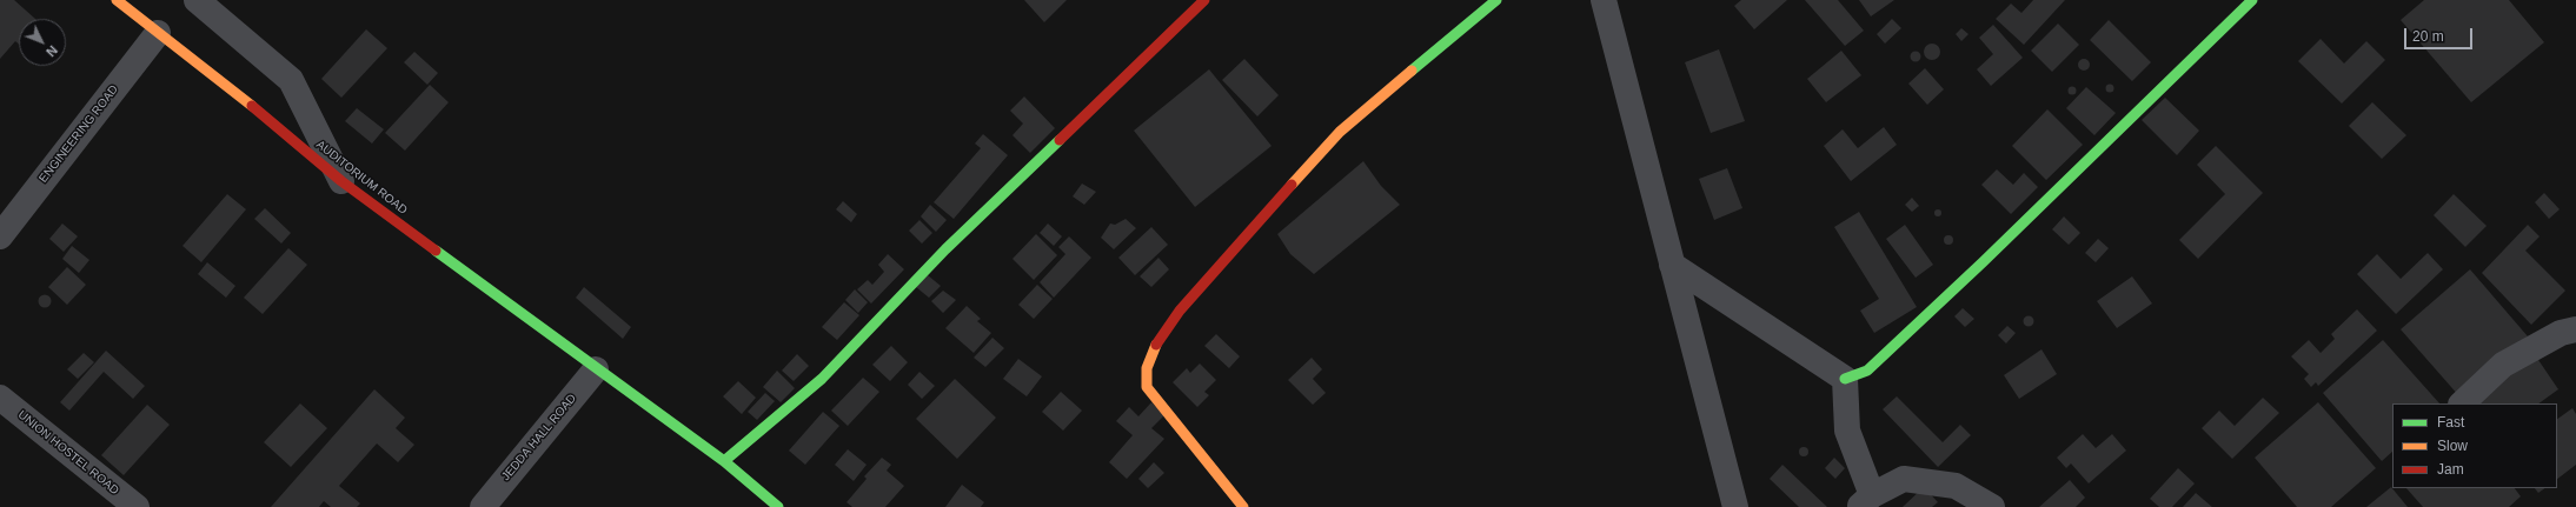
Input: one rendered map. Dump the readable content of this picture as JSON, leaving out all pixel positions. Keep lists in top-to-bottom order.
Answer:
{
  "streets": {
    "street": [
      "ENGINEERING ROAD",
      "AUDITORIUM ROAD",
      "JEDDA HALL ROAD",
      "UNION HOSTEL ROAD"
    ]
  },
  "crossings": [
    ["ENGINEERING ROAD", "AUDITORIUM ROAD"],
    ["AUDITORIUM ROAD", "JEDDA HALL ROAD"]
  ],
  "legend": ["Fast", "Slow", "Jam"],
  "scale_bar": "20 m",
  "north": "bottom right"
}
